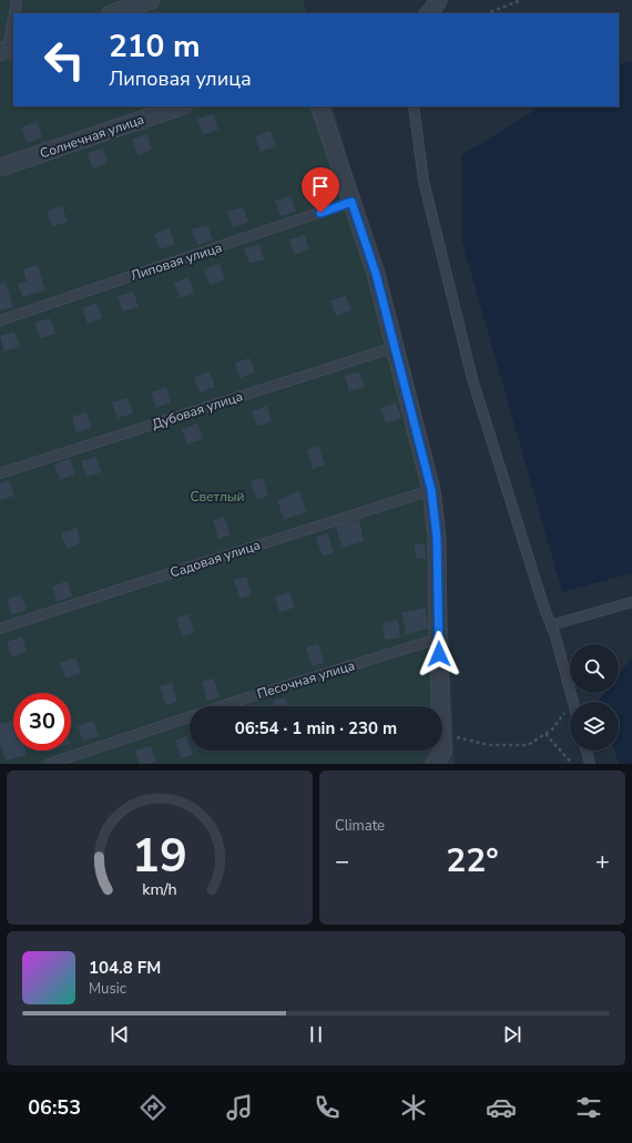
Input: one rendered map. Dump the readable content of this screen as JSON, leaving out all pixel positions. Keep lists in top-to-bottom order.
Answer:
{
  "streets": {
    "street": ["Солнечная улица"],
    "lane": [
      "Липовая улица",
      "Дубовая улица",
      "Садовая улица",
      "Песочная улица"
    ]
  },
  "parks": ["Светлый"],
  "page": {
    "turn": ["210 m", "Липовая улица"],
    "limit": "30",
    "trip": "06:54 · 1 min · 230 m",
    "tile": "Climate",
    "heat": ["−", "22°", "+"],
    "song": ["104.8 FM", "Music"],
    "tabs": "06:53",
    "gauge": ["19", "km/h"]
  }
}
